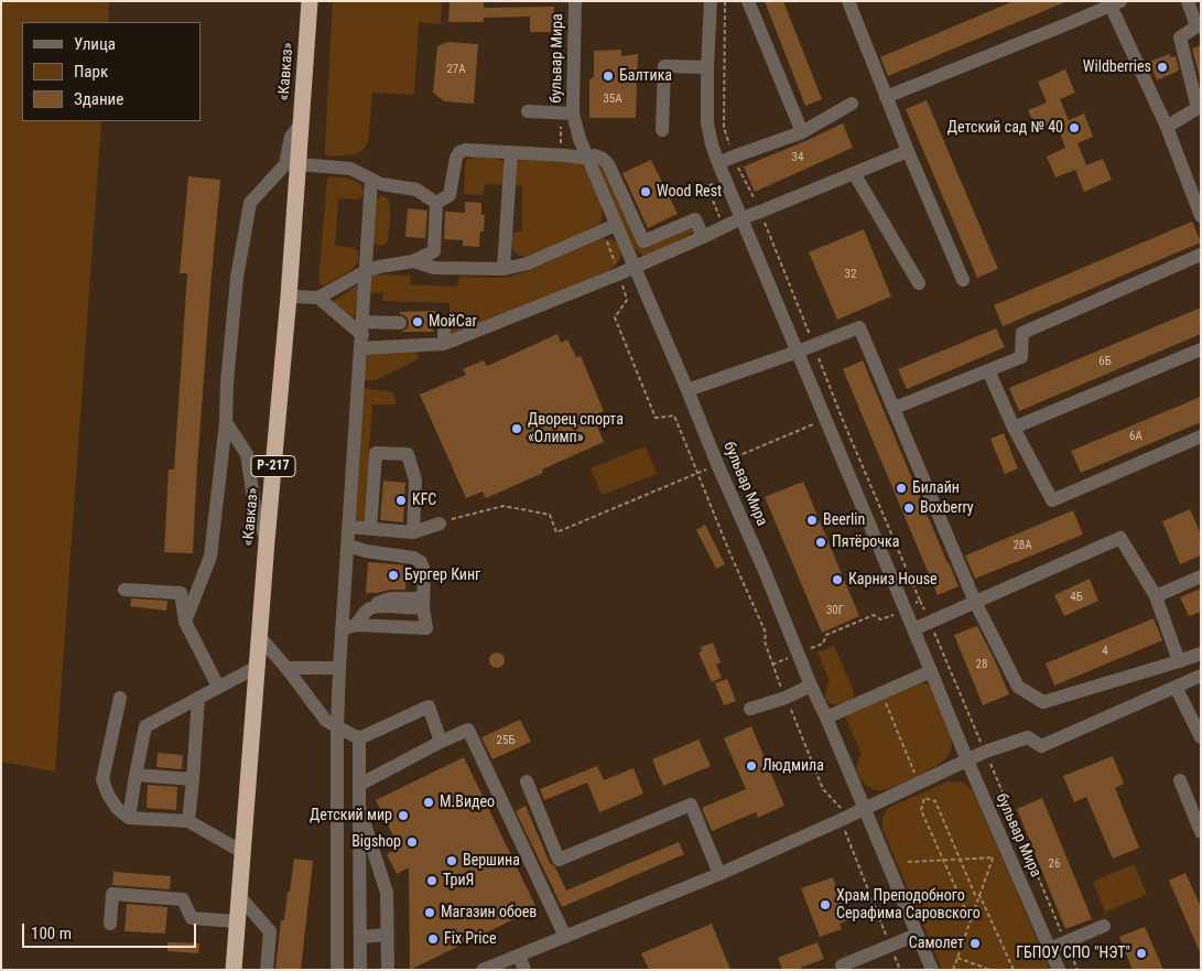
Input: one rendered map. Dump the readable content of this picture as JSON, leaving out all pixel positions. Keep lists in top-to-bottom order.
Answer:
{
  "streets": {
    "highway": ["«Кавказ»", "Р-217"],
    "street": ["бульвар Мира"]
  },
  "places": [
    "Wildberries",
    "Балтика",
    "Детский сад № 40",
    "Wood Rest",
    "МойCar",
    "Дворец спорта «Олимп»",
    "Билайн",
    "KFC",
    "Boxberry",
    "Beerlin",
    "Пятёрочка",
    "Бургер Кинг",
    "Карниз House",
    "Людмила",
    "М.Видео",
    "Детский мир",
    "Bigshop",
    "Вершина",
    "ТриЯ",
    "Храм Преподобного Серафима Саровского",
    "Магазин обоев",
    "Fix Price",
    "Самолет",
    "ГБПОУ СПО \"НЭТ\""
  ],
  "house_numbers": [
    "27А",
    "35А",
    "34",
    "32",
    "6Б",
    "6А",
    "28А",
    "4Б",
    "30Г",
    "4",
    "28",
    "25Б",
    "26"
  ],
  "legend": ["Улица", "Парк", "Здание"],
  "scale_bar": "100 m"
}
